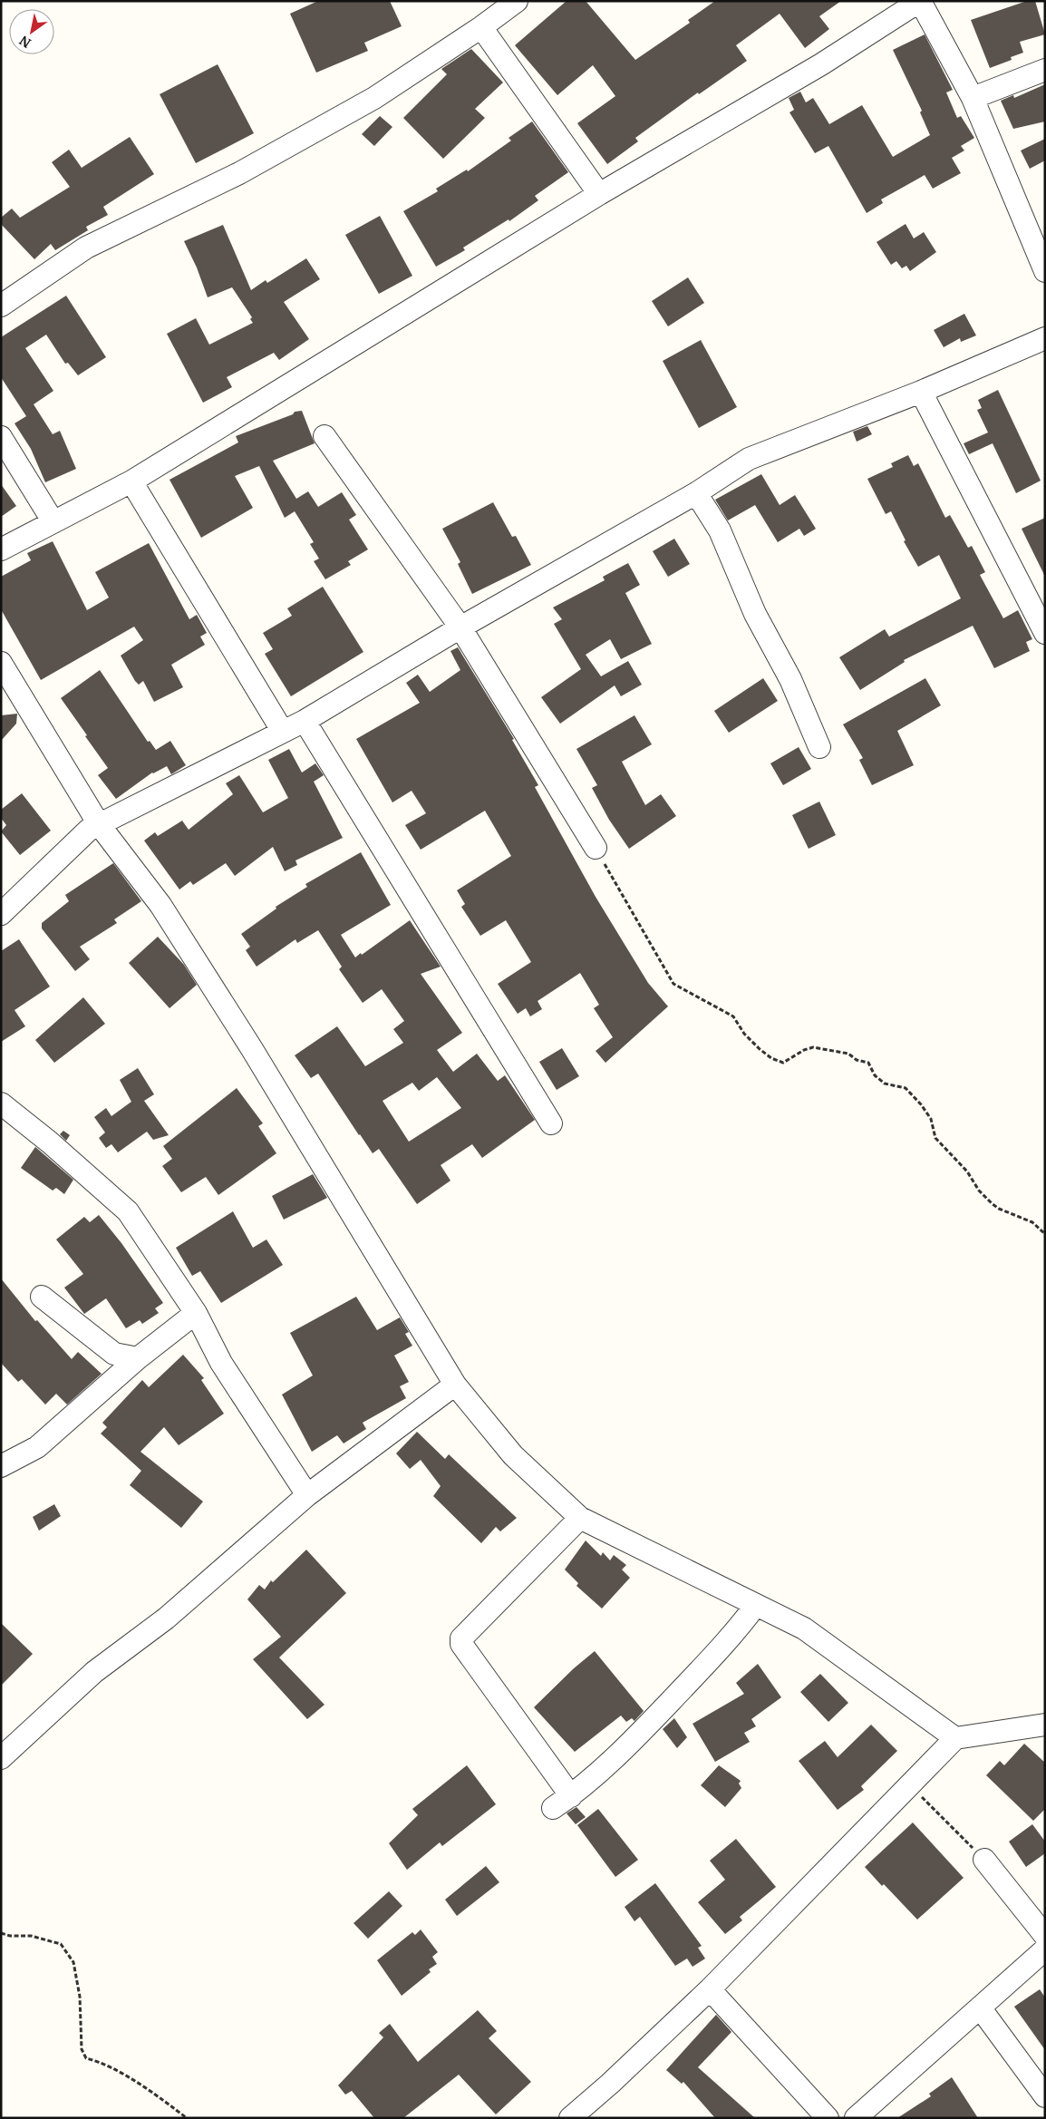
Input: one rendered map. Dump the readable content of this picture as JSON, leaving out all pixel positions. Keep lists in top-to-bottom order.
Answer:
{
  "north": "bottom left"
}
